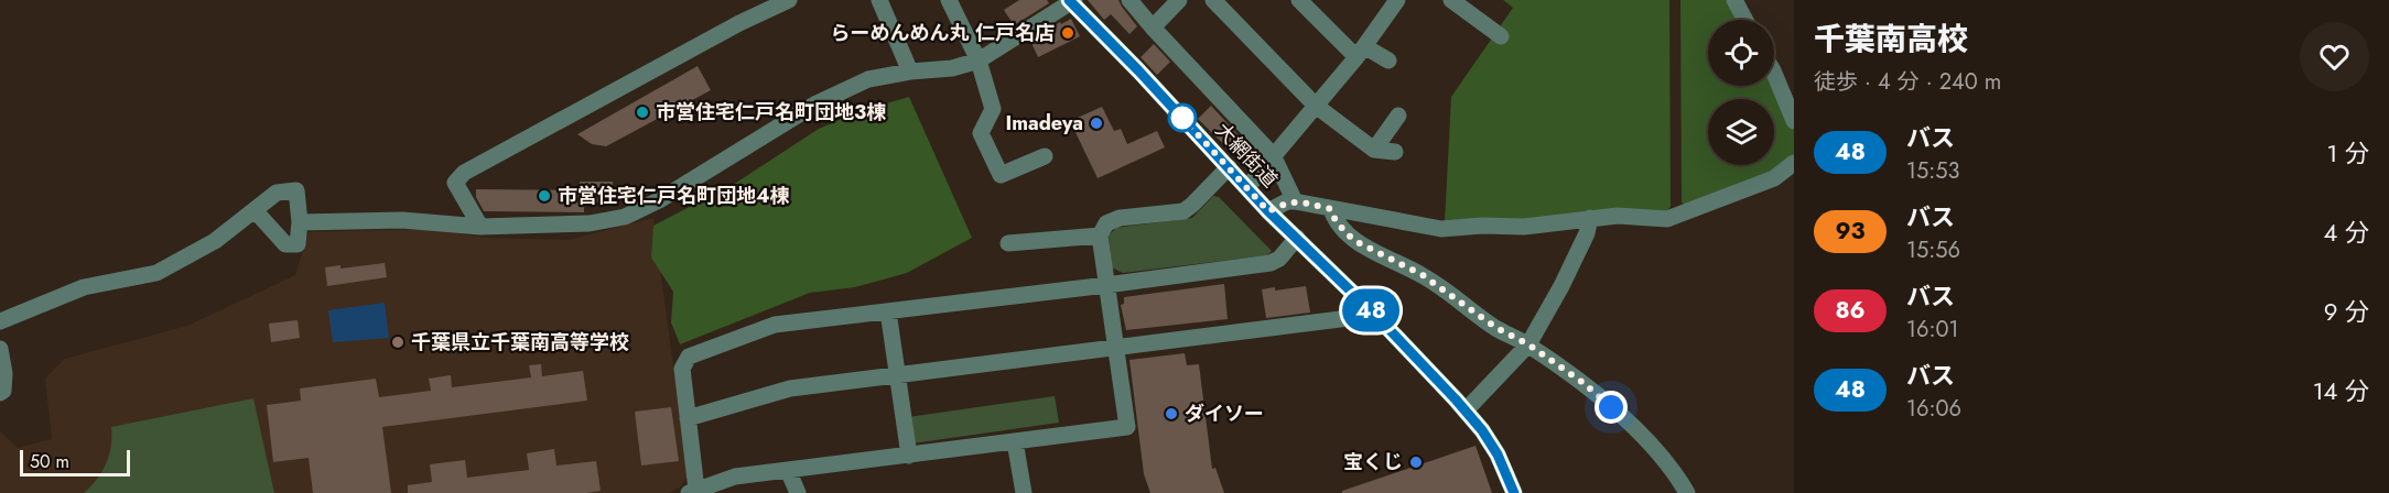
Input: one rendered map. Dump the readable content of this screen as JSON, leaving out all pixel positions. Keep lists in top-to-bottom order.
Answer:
{
  "streets": {
    "main road": ["大網街道"]
  },
  "places": [
    "らーめんめん丸 仁戸名店",
    "市営住宅仁戸名町団地3棟",
    "Imadeya",
    "市営住宅仁戸名町団地4棟",
    "千葉県立千葉南高等学校",
    "ダイソー",
    "宝くじ"
  ],
  "lines": ["bus line 48"],
  "scale_bar": "50 m",
  "page": {
    "on_map": "48",
    "heading": ["千葉南高校", "徒歩 · 4 分 · 240 m"],
    "list": [
      {
        "mark": "48",
        "name": "バス",
        "note": "15:53",
        "value": "1 分"
      },
      {
        "mark": "93",
        "name": "バス",
        "note": "15:56",
        "value": "4 分"
      },
      {
        "mark": "86",
        "name": "バス",
        "note": "16:01",
        "value": "9 分"
      },
      {
        "mark": "48",
        "name": "バス",
        "note": "16:06",
        "value": "14 分"
      }
    ],
    "scale": "50 m"
  }
}
